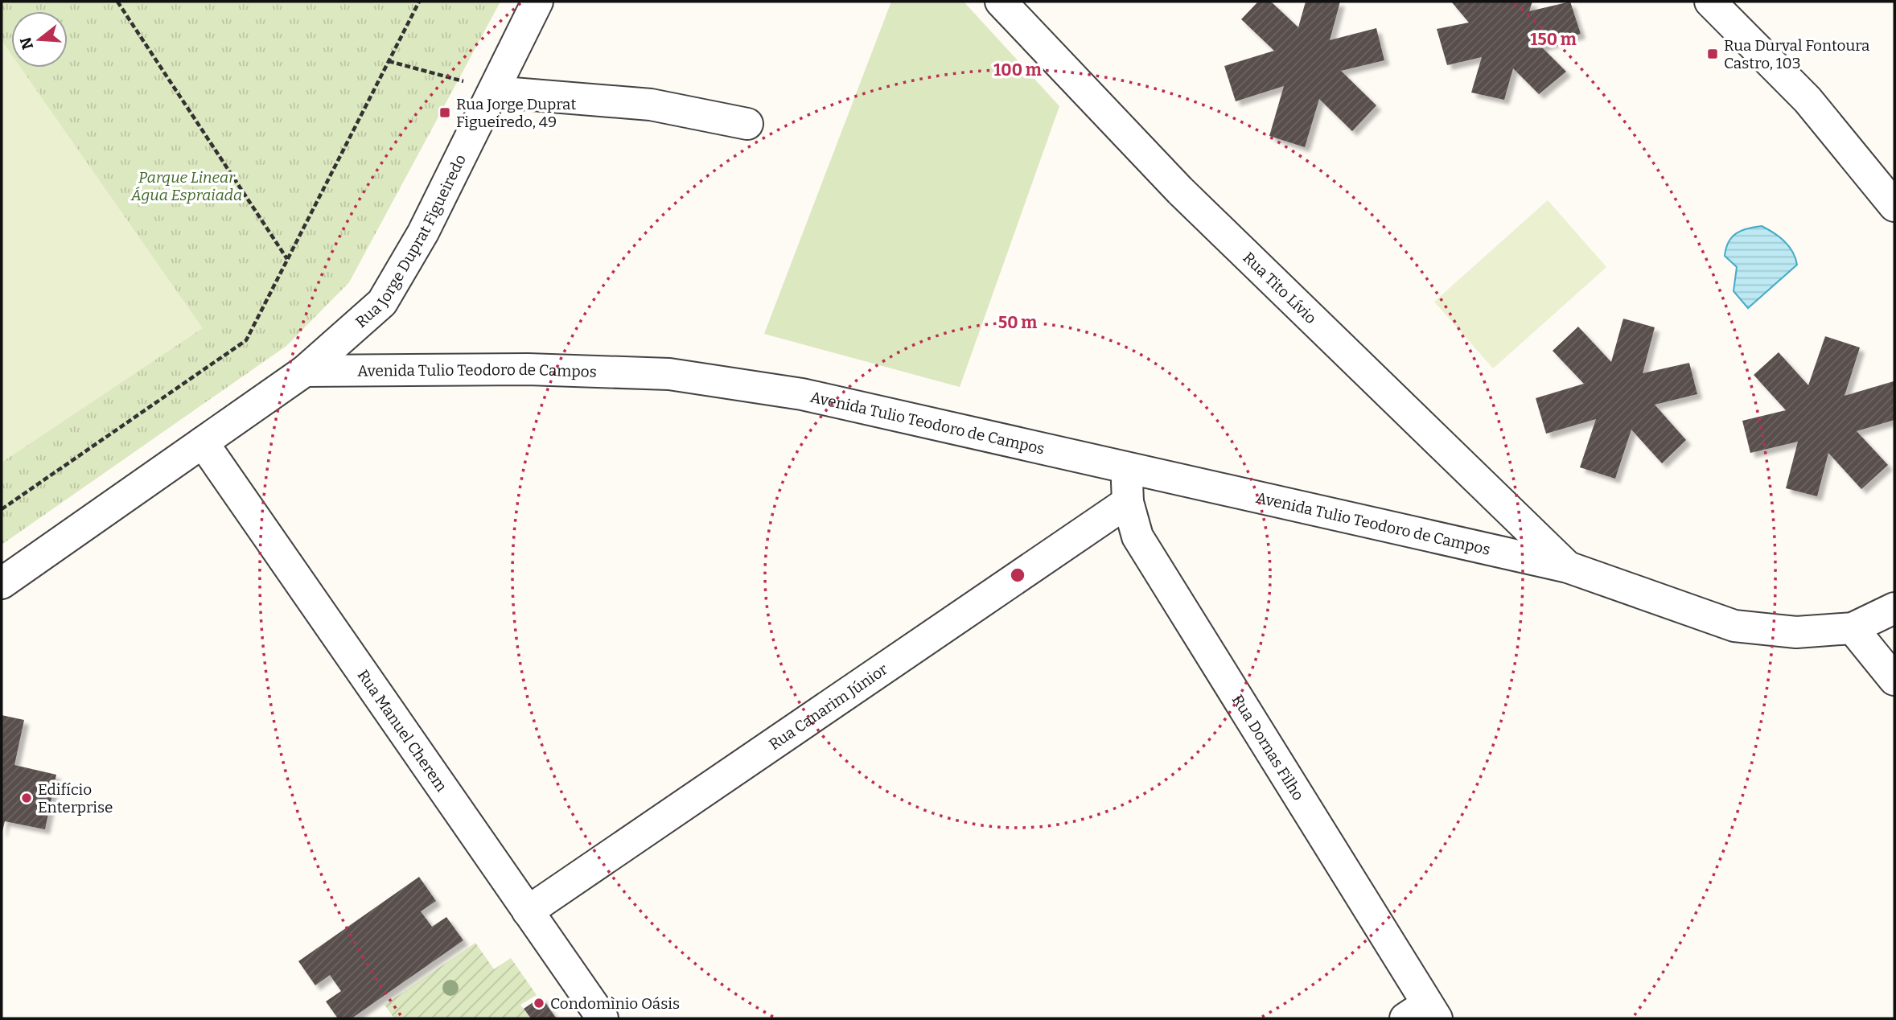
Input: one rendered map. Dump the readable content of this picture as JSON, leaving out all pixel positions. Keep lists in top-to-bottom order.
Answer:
{
  "streets": {
    "street": [
      "Rua Jorge Duprat Figueiredo",
      "Rua Tito Lívio",
      "Avenida Tulio Teodoro de Campos",
      "Rua Canarim Júnior",
      "Rua Manuel Cherem",
      "Rua Dornas Filho"
    ]
  },
  "crossings": [
    ["Rua Jorge Duprat Figueiredo", "Avenida Tulio Teodoro de Campos"],
    ["Rua Tito Lívio", "Avenida Tulio Teodoro de Campos"],
    ["Avenida Tulio Teodoro de Campos", "Rua Dornas Filho"],
    ["Rua Canarim Júnior", "Rua Manuel Cherem"],
    ["Rua Canarim Júnior", "Rua Dornas Filho"]
  ],
  "parks": ["Parque Linear Água Espraiada"],
  "places": {
    "transit": ["Rua Durval Fontoura Castro, 103", "Rua Jorge Duprat Figueiredo, 49"],
    "other": ["Edifício Enterprise", "Condomìnio Oásis"]
  },
  "north": "left",
  "rings": ["150 m", "100 m", "50 m"]
}
